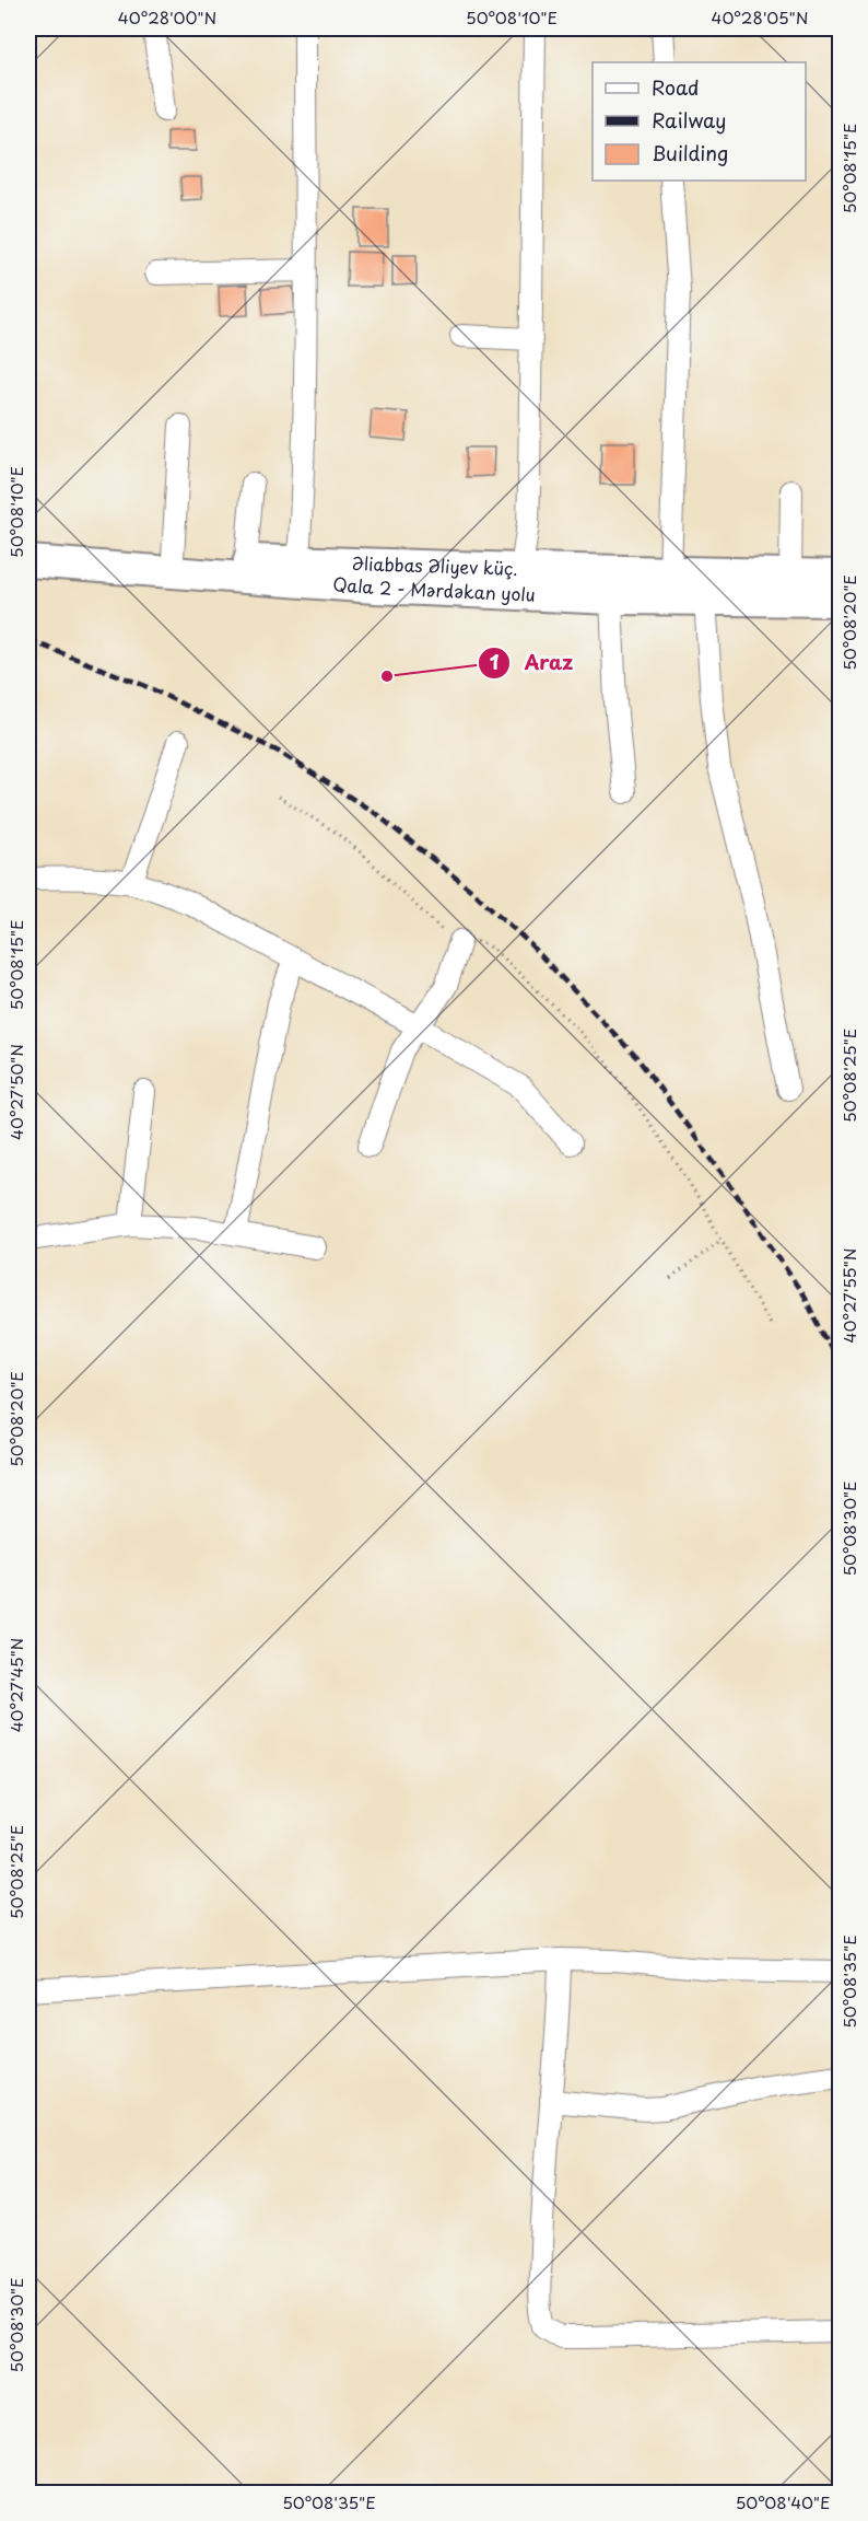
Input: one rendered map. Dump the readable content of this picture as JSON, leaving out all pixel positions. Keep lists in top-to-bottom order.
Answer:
{
  "streets": {
    "main road": ["Əliabbas Əliyev küç.", "Qala 2 - Mərdəkan yolu"]
  },
  "places": ["Araz"],
  "legend": ["Road", "Railway", "Building"],
  "coordinates": [
    "40°28'00\"N",
    "50°08'10\"E",
    "40°28'05\"N",
    "50°08'15\"E",
    "50°08'20\"E",
    "50°08'25\"E",
    "40°27'50\"N",
    "40°27'55\"N",
    "50°08'30\"E",
    "40°27'45\"N",
    "50°08'35\"E",
    "50°08'40\"E"
  ]
}
